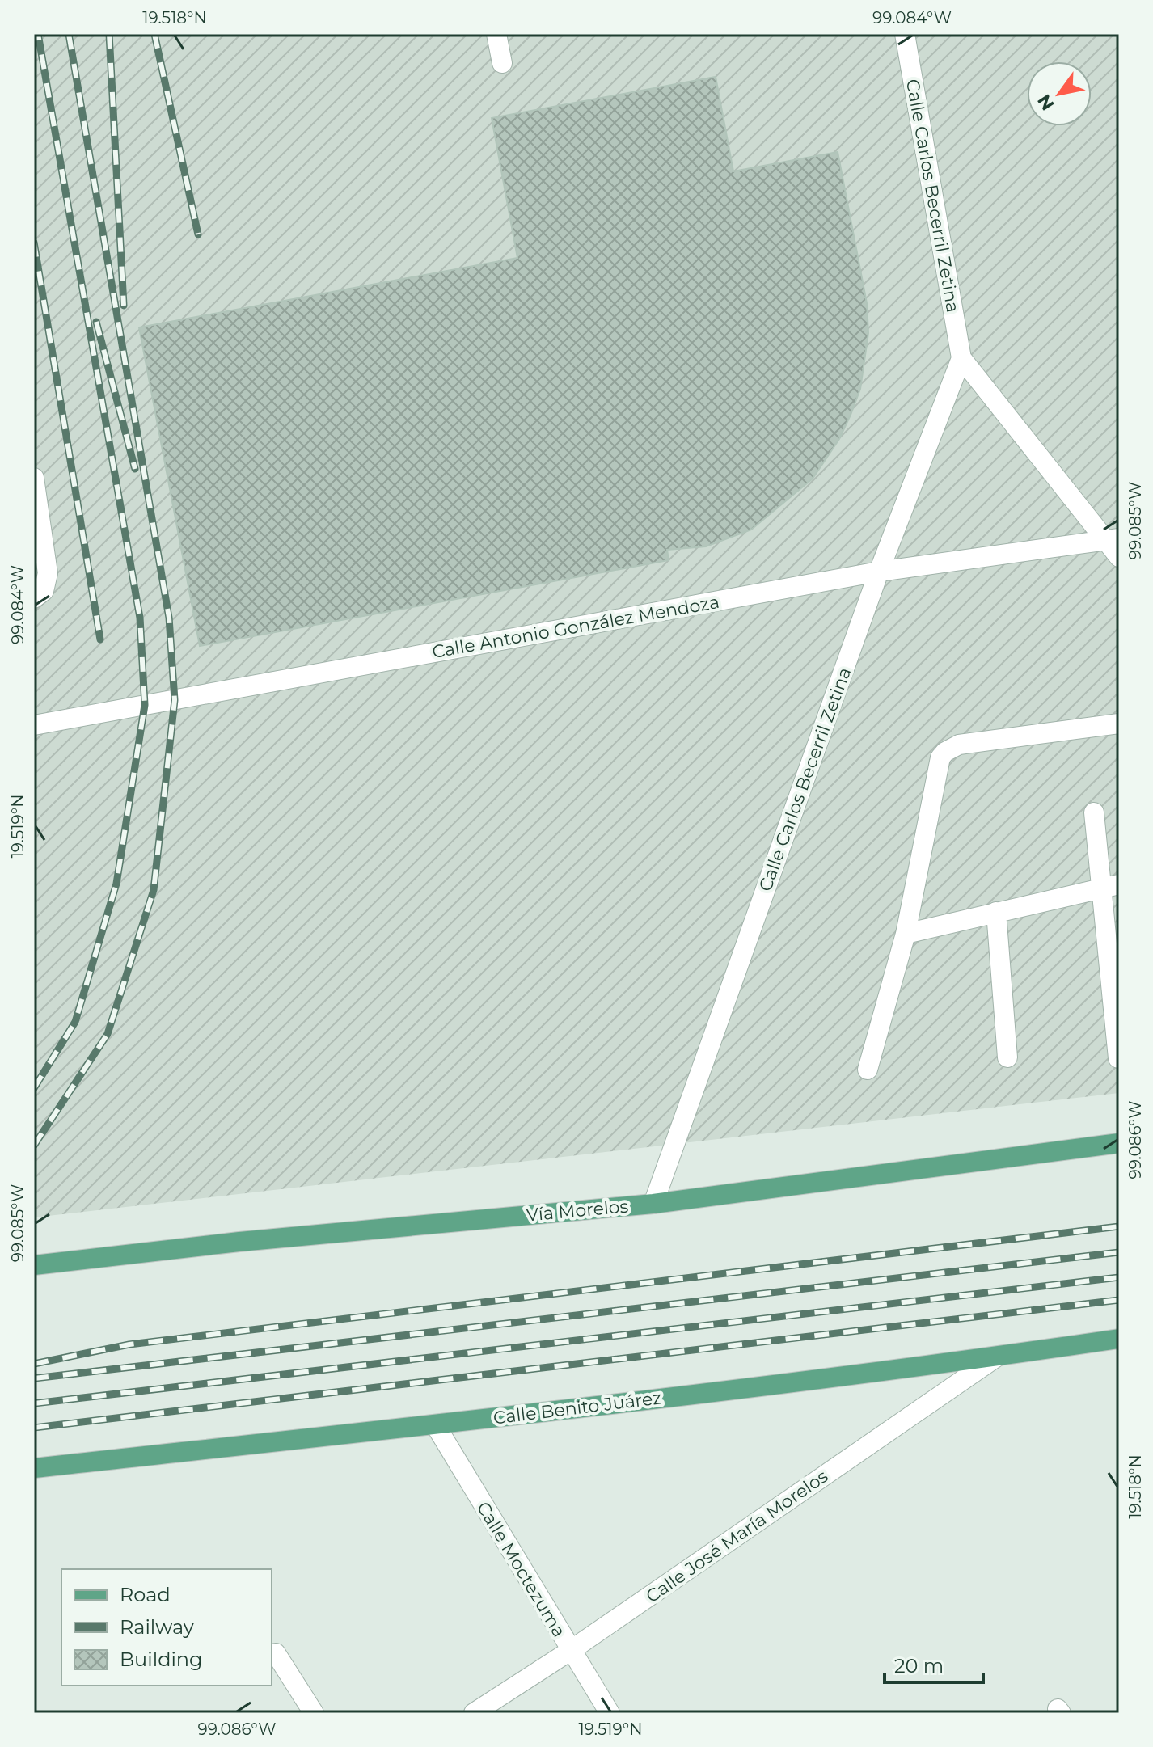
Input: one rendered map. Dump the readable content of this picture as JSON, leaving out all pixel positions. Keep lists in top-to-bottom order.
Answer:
{
  "streets": {
    "main road": ["Vía Morelos", "Calle Benito Juárez"],
    "street": [
      "Calle Carlos Becerril Zetina",
      "Calle Antonio González Mendoza",
      "Calle José María Morelos",
      "Calle Moctezuma"
    ]
  },
  "crossings": [
    ["Calle Carlos Becerril Zetina", "Calle Antonio González Mendoza"],
    ["Calle Carlos Becerril Zetina", "Vía Morelos"],
    ["Calle Benito Juárez", "Calle José María Morelos"],
    ["Calle Benito Juárez", "Calle Moctezuma"],
    ["Calle José María Morelos", "Calle Moctezuma"]
  ],
  "legend": ["Road", "Railway", "Building"],
  "scale_bar": "20 m",
  "north": "bottom left",
  "coordinates": [
    "19.518°N",
    "99.084°W",
    "99.085°W",
    "19.519°N",
    "99.086°W"
  ]
}
